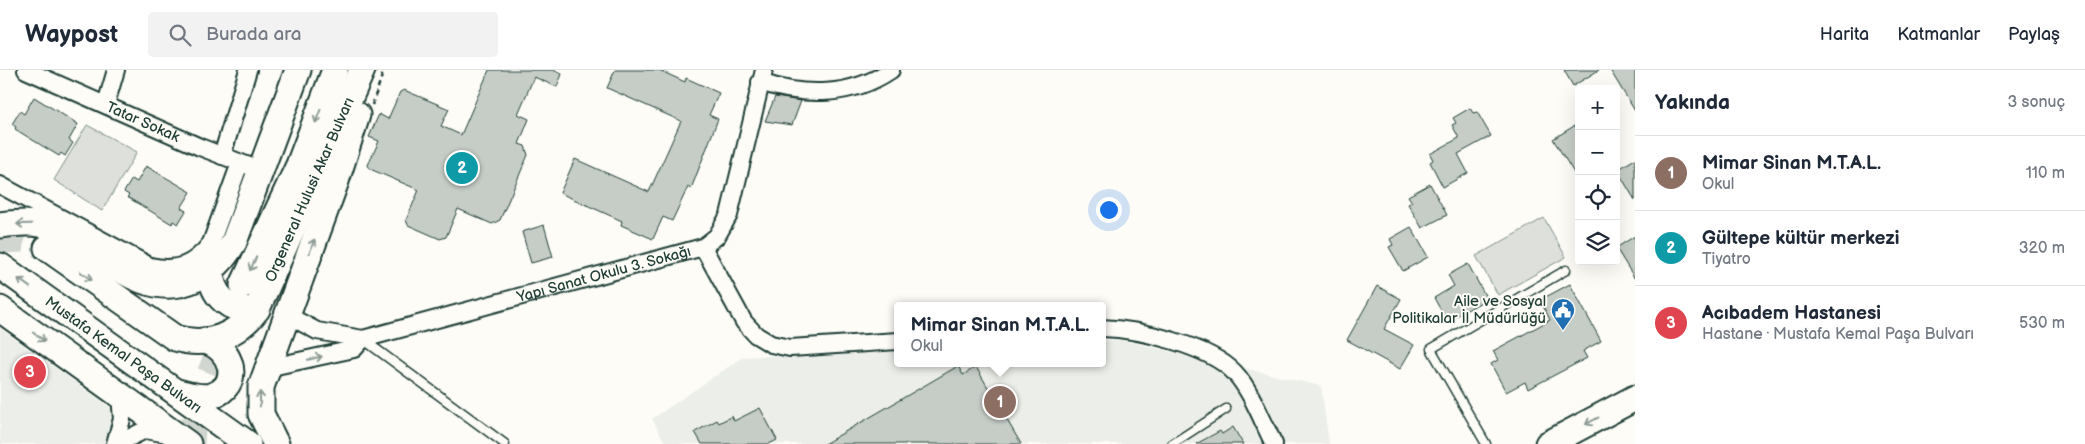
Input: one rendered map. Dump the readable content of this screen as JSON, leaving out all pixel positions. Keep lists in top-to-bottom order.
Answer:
{
  "streets": {
    "main road": ["Orgeneral Hulusi Akar Bulvarı", "Mustafa Kemal Paşa Bulvarı"],
    "street": ["Tatar Sokak", "Yapı Sanat Okulu 3. Sokağı"]
  },
  "places": {
    "public building": ["Aile ve Sosyal Politikalar İl Müdürlüğü"]
  },
  "page": {
    "header": "Waypost",
    "search": "Burada ara",
    "nav": ["Harita", "Katmanlar", "Paylaş"],
    "heading": ["Yakında", "3 sonuç"],
    "map_buttons": ["+", "−"],
    "list": [
      {
        "mark": "1",
        "name": "Mimar Sinan M.T.A.L.",
        "note": "Okul",
        "value": "110 m"
      },
      {
        "mark": "2",
        "name": "Gültepe kültür merkezi",
        "note": "Tiyatro",
        "value": "320 m"
      },
      {
        "mark": "3",
        "name": "Acıbadem Hastanesi",
        "note": "Hastane · Mustafa Kemal Paşa Bulvarı",
        "value": "530 m"
      }
    ],
    "pins": ["2", "3", "1"],
    "popup": ["Mimar Sinan M.T.A.L.", "Okul"]
  }
}
